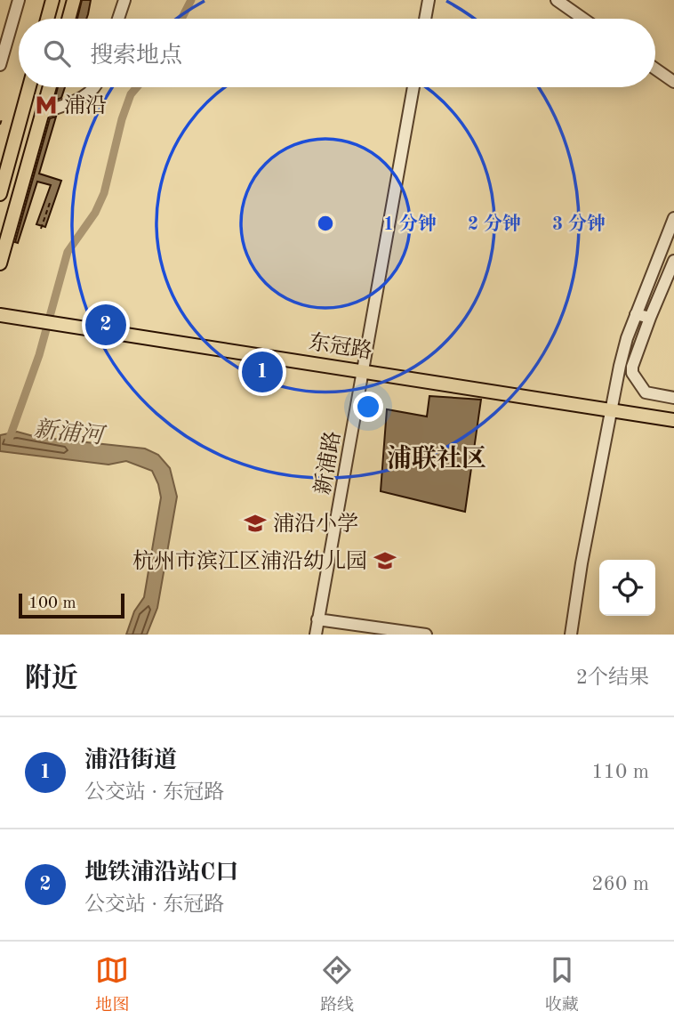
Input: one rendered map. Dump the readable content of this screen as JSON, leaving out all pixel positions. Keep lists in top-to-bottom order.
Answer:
{
  "streets": {
    "main road": ["东冠路"],
    "street": ["新浦路"]
  },
  "crossings": [
    ["东冠路", "新浦路"]
  ],
  "districts": ["浦联社区"],
  "water": ["新浦河"],
  "places": {
    "metro station": ["浦沿"],
    "school or university": ["浦沿小学", "杭州市滨江区浦沿幼儿园"]
  },
  "scale_bar": "100 m",
  "page": {
    "search": "搜索地点",
    "pins": ["2", "1"],
    "scale": "100 m",
    "heading": ["附近", "2个结果"],
    "list": [
      {
        "mark": "1",
        "name": "浦沿街道",
        "note": "公交站 · 东冠路",
        "value": "110 m"
      },
      {
        "mark": "2",
        "name": "地铁浦沿站C口",
        "note": "公交站 · 东冠路",
        "value": "260 m"
      }
    ],
    "nav": ["地图", "路线", "收藏"]
  },
  "rings": ["1 分钟", "2 分钟", "3 分钟"]
}
